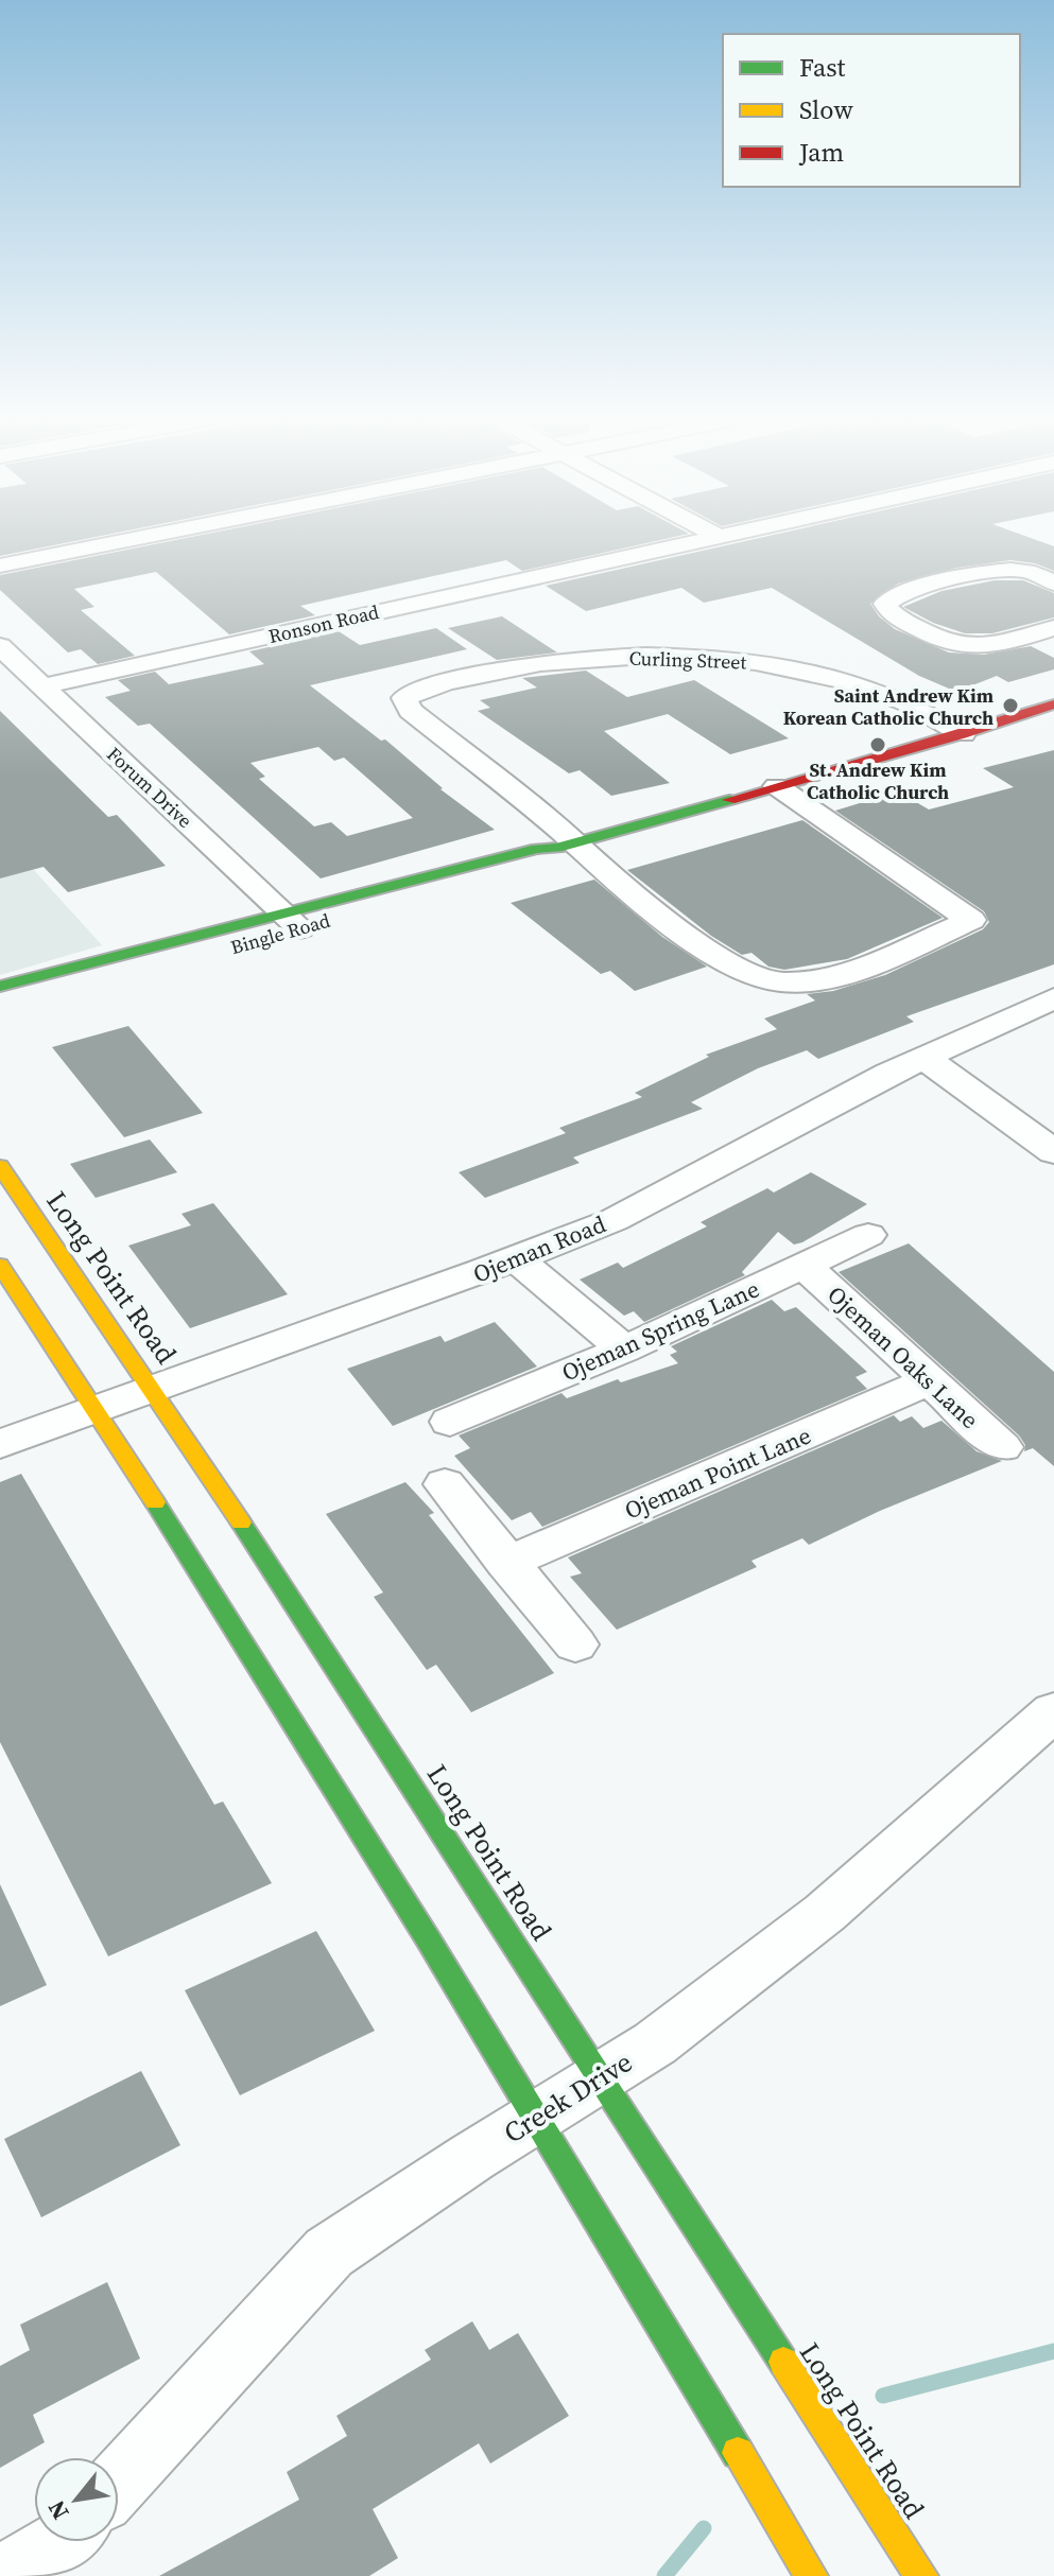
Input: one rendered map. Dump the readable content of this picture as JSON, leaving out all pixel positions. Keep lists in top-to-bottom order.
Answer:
{
  "streets": {
    "main road": ["Bingle Road", "Long Point Road"],
    "street": [
      "Ronson Road",
      "Curling Street",
      "Forum Drive",
      "Ojeman Road",
      "Ojeman Spring Lane",
      "Ojeman Oaks Lane",
      "Ojeman Point Lane",
      "Creek Drive"
    ]
  },
  "crossings": [
    ["Ronson Road", "Forum Drive"],
    ["Curling Street", "Bingle Road"],
    ["Forum Drive", "Bingle Road"],
    ["Ojeman Road", "Long Point Road"],
    ["Long Point Road", "Creek Drive"],
    ["Ojeman Spring Lane", "Ojeman Oaks Lane"],
    ["Ojeman Oaks Lane", "Ojeman Point Lane"]
  ],
  "places": ["Saint Andrew Kim Korean Catholic Church", "St. Andrew Kim Catholic Church"],
  "legend": ["Fast", "Slow", "Jam"],
  "north": "bottom left"
}
